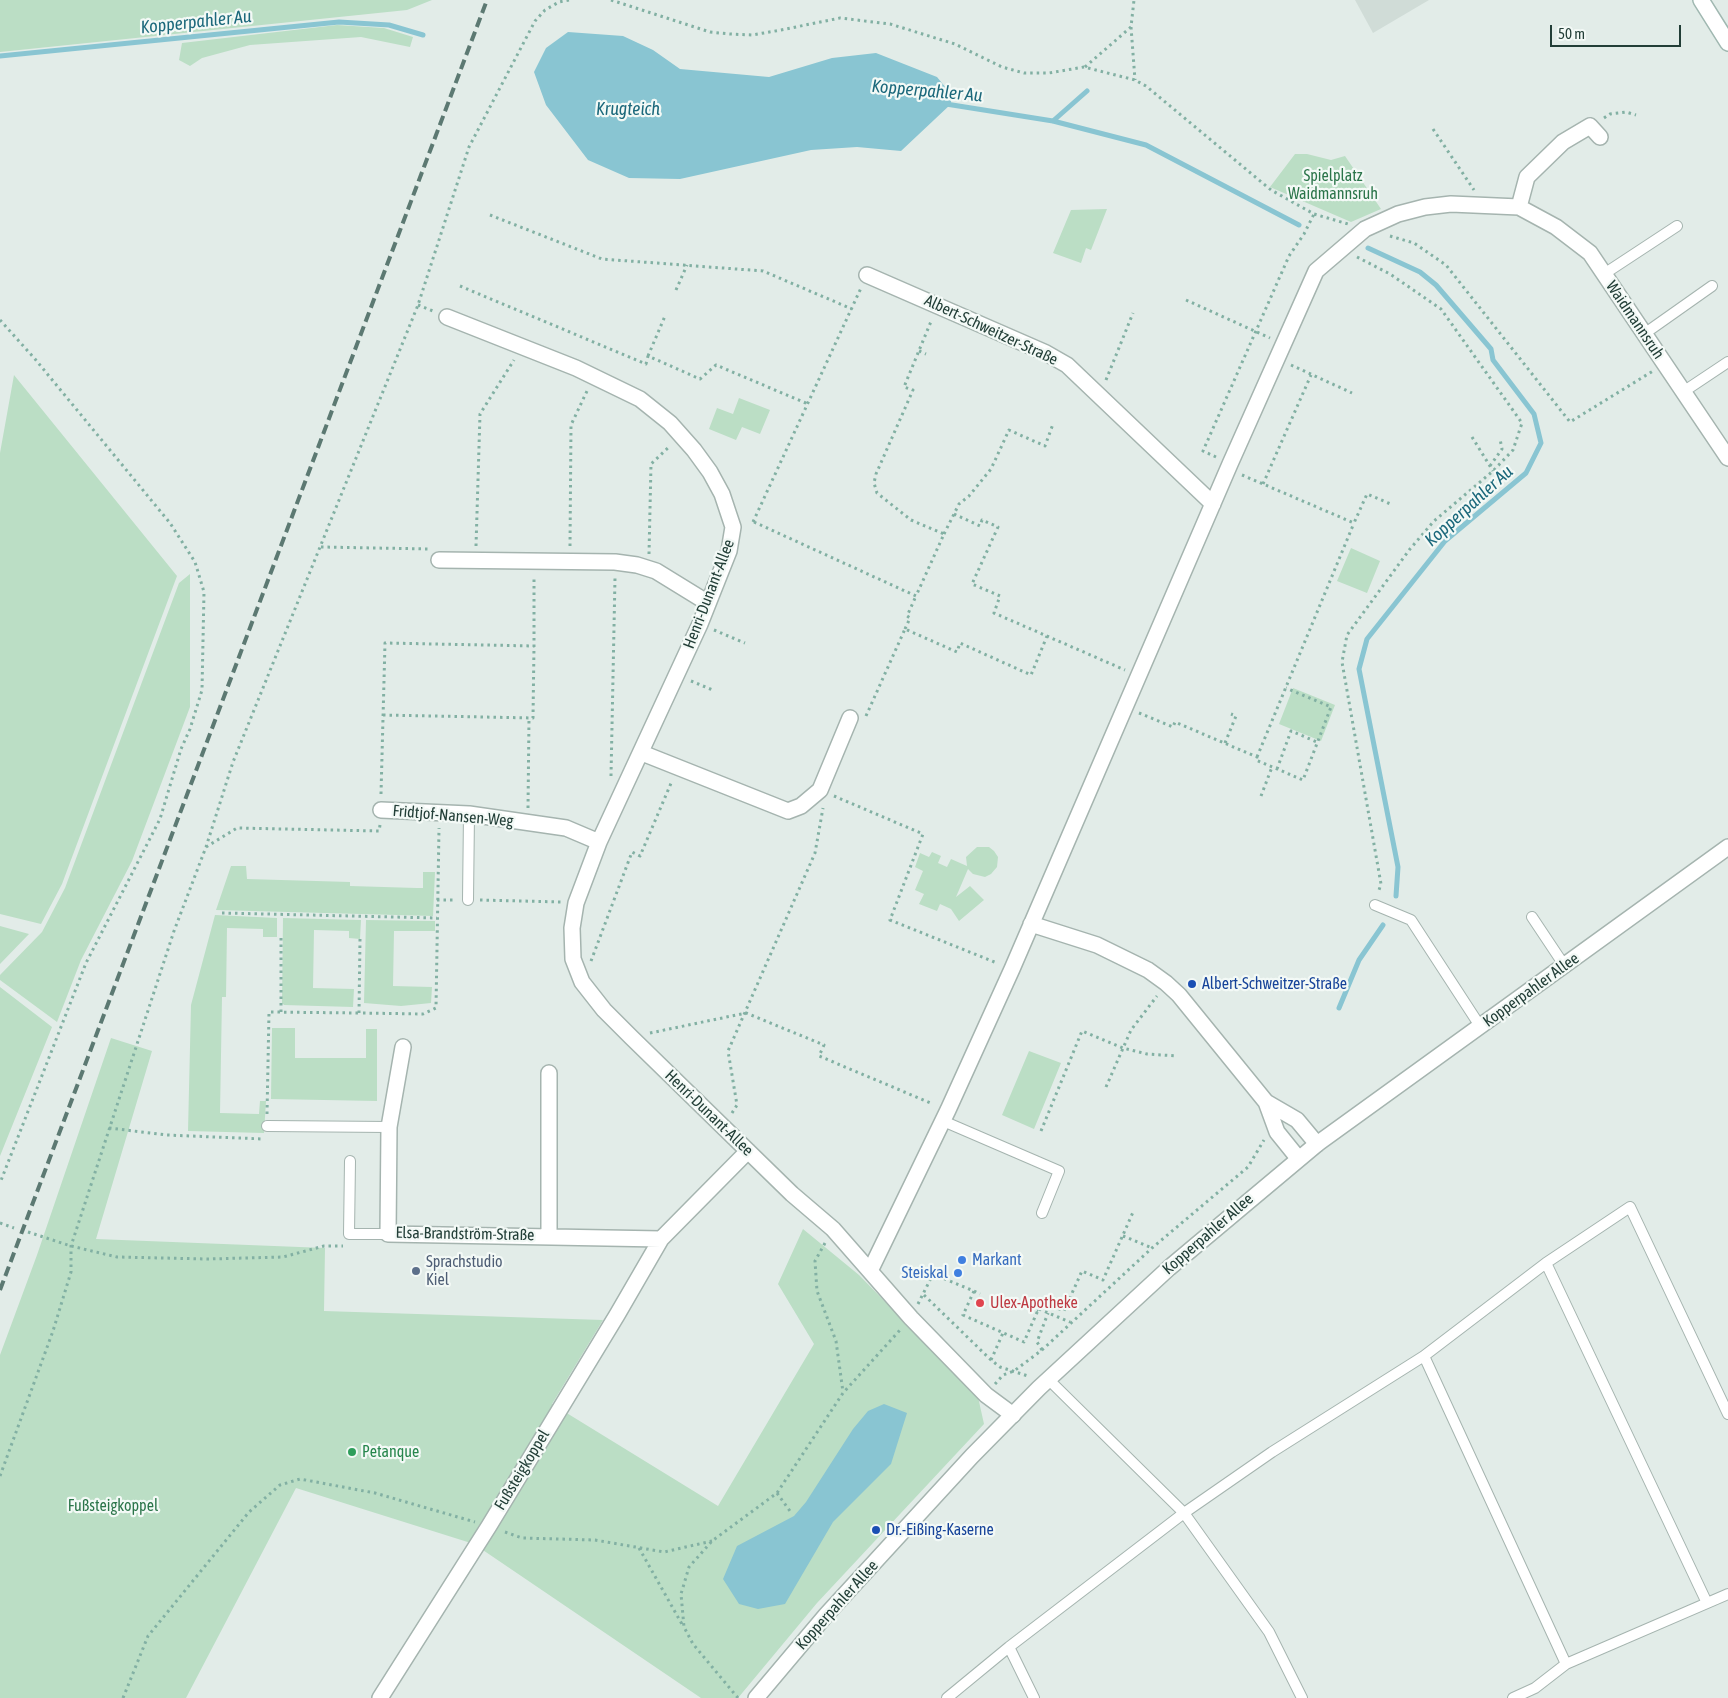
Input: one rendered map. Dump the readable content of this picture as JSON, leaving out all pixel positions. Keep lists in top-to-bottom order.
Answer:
{
  "streets": {
    "street": [
      "Waidmannsruh",
      "Albert-Schweitzer-Straße",
      "Henri-Dunant-Allee",
      "Fridtjof-Nansen-Weg",
      "Kopperpahler Allee",
      "Elsa-Brandström-Straße",
      "Fußsteigkoppel"
    ]
  },
  "crossings": [
    ["Henri-Dunant-Allee", "Fridtjof-Nansen-Weg"],
    ["Henri-Dunant-Allee", "Kopperpahler Allee"],
    ["Elsa-Brandström-Straße", "Fußsteigkoppel"]
  ],
  "water": ["Kopperpahler Au", "Krugteich"],
  "parks": ["Spielplatz Waidmannsruh", "Fußsteigkoppel"],
  "places": [
    "Albert-Schweitzer-Straße",
    "Markant",
    "Sprachstudio Kiel",
    "Steiskal",
    "Ulex-Apotheke",
    "Petanque",
    "Dr.-Eißing-Kaserne"
  ],
  "scale_bar": "50 m"
}
